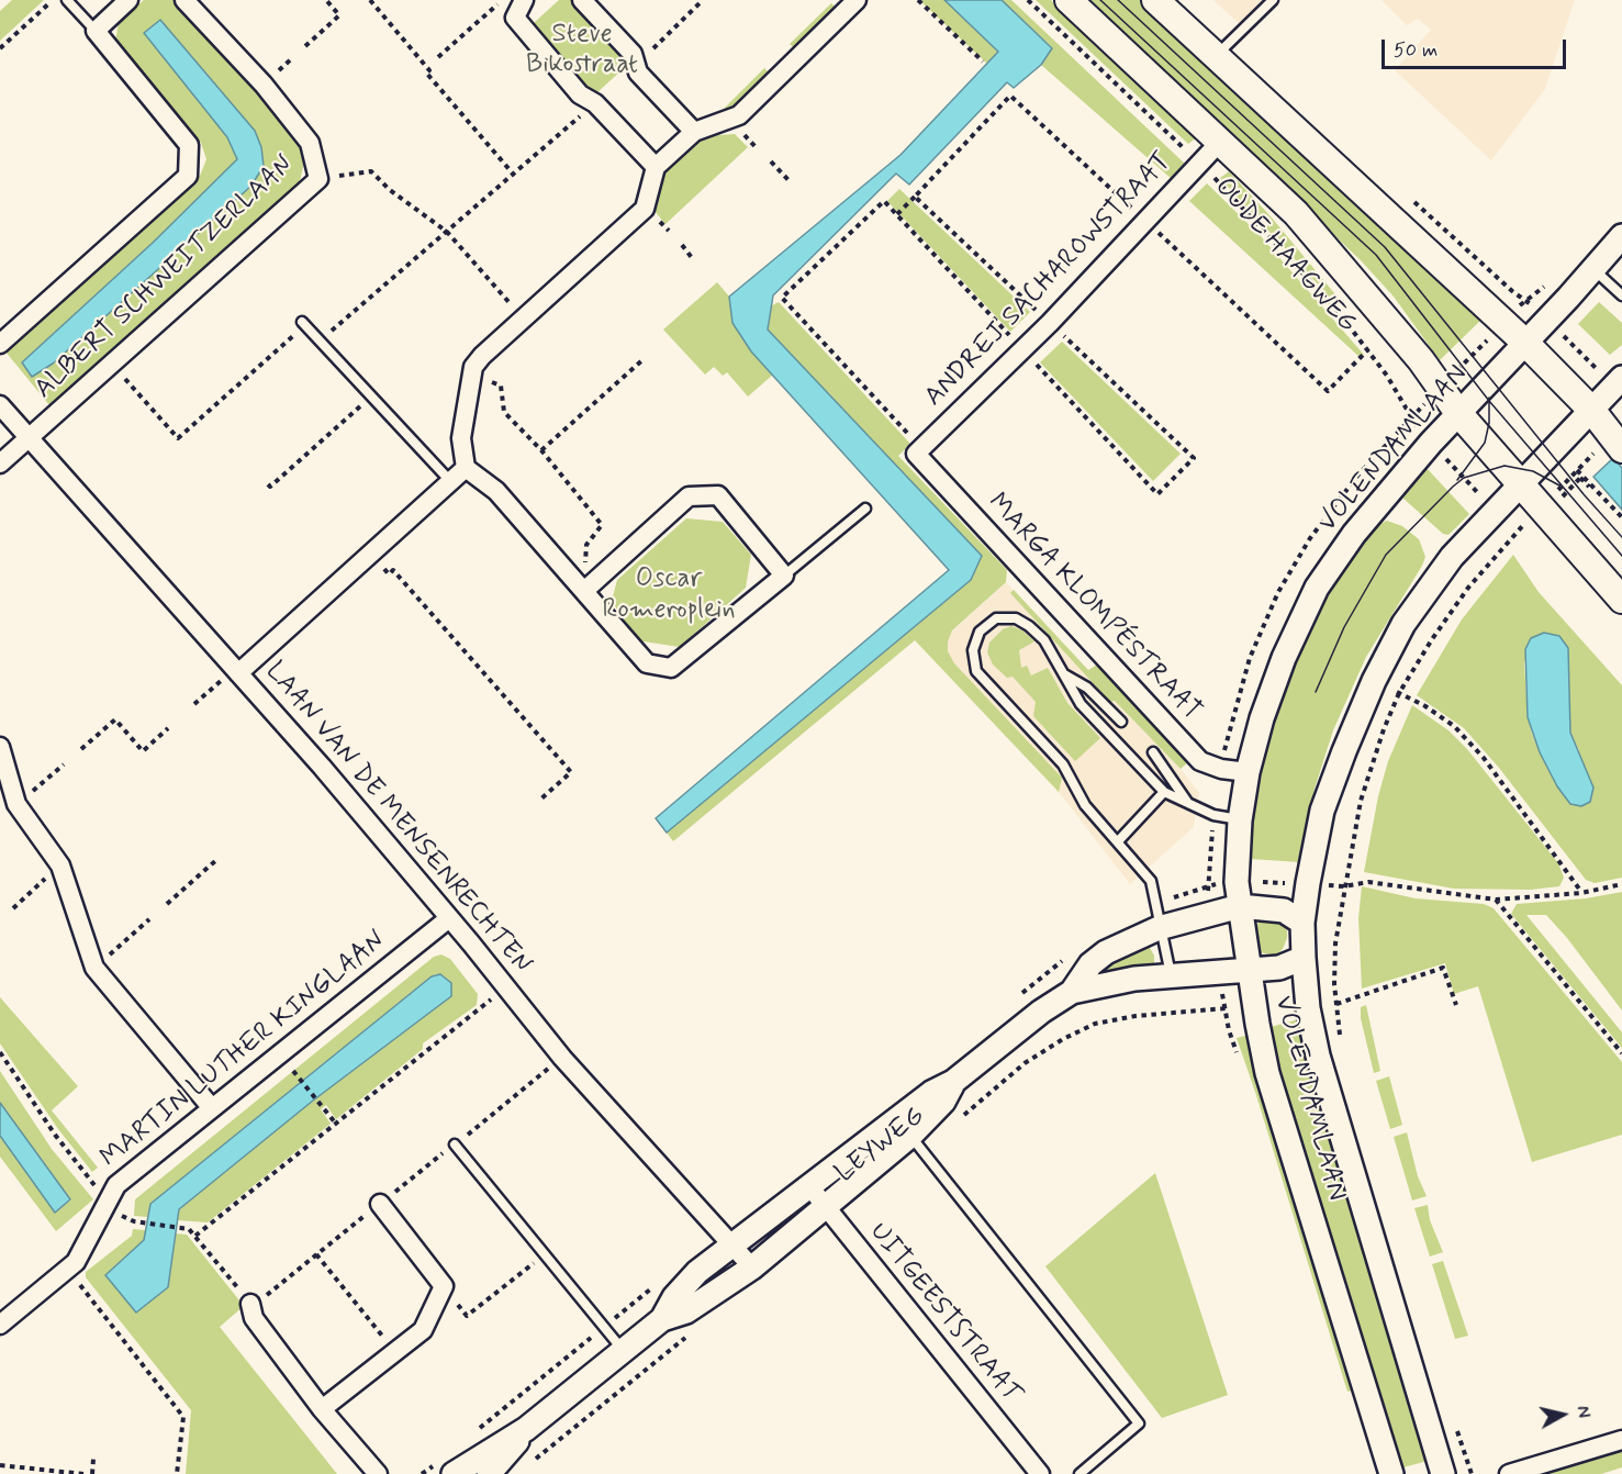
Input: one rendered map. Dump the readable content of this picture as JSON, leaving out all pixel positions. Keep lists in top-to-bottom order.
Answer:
{
  "streets": {
    "main road": ["OUDE HAAGWEG"],
    "street": [
      "ALBERT SCHWEITZERLAAN",
      "ANDREJ SACHAROWSTRAAT",
      "VOLENDAMLAAN",
      "MARGA KLOMPÉSTRAAT",
      "LAAN VAN DE MENSENRECHTEN",
      "MARTIN LUTHER KINGLAAN",
      "LEYWEG",
      "UITGEESTSTRAAT"
    ]
  },
  "crossings": [
    ["OUDE HAAGWEG", "ANDREJ SACHAROWSTRAAT"],
    ["OUDE HAAGWEG", "VOLENDAMLAAN"],
    ["ALBERT SCHWEITZERLAAN", "LAAN VAN DE MENSENRECHTEN"],
    ["ANDREJ SACHAROWSTRAAT", "MARGA KLOMPÉSTRAAT"],
    ["VOLENDAMLAAN", "MARGA KLOMPÉSTRAAT"],
    ["VOLENDAMLAAN", "LEYWEG"],
    ["LAAN VAN DE MENSENRECHTEN", "MARTIN LUTHER KINGLAAN"],
    ["LAAN VAN DE MENSENRECHTEN", "LEYWEG"],
    ["LEYWEG", "UITGEESTSTRAAT"]
  ],
  "parks": ["Steve Bikostraat", "Oscar Romeroplein"],
  "scale_bar": "50 m",
  "north": "right"
}
